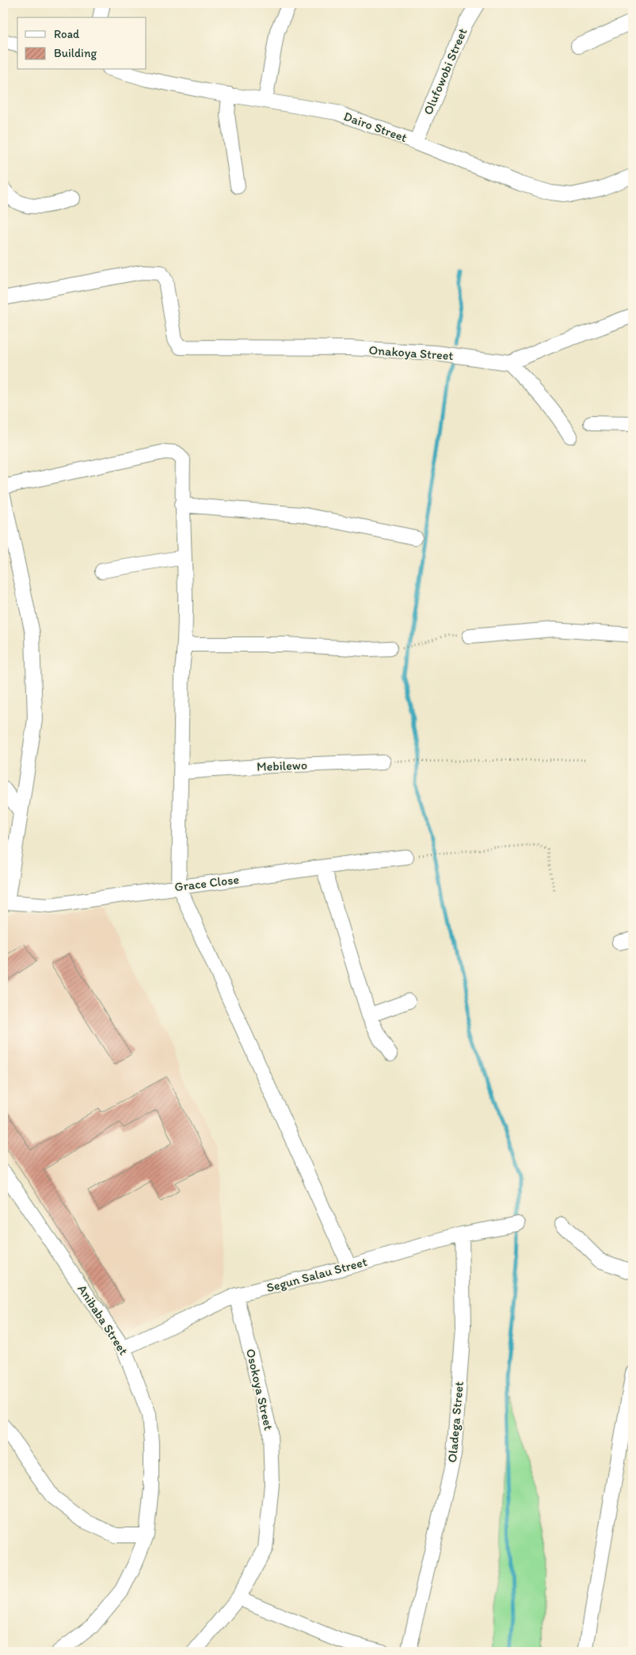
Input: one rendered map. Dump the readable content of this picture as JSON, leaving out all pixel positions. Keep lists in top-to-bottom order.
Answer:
{
  "streets": {
    "street": [
      "Olufowobi Street",
      "Dairo Street",
      "Onakoya Street",
      "Mebilewo",
      "Grace Close",
      "Segun Salau Street",
      "Anibaba Street",
      "Osokoya Street",
      "Oladega Street"
    ]
  },
  "crossings": [
    ["Olufowobi Street", "Dairo Street"],
    ["Segun Salau Street", "Anibaba Street"],
    ["Segun Salau Street", "Osokoya Street"],
    ["Segun Salau Street", "Oladega Street"]
  ],
  "legend": ["Road", "Building"]
}
